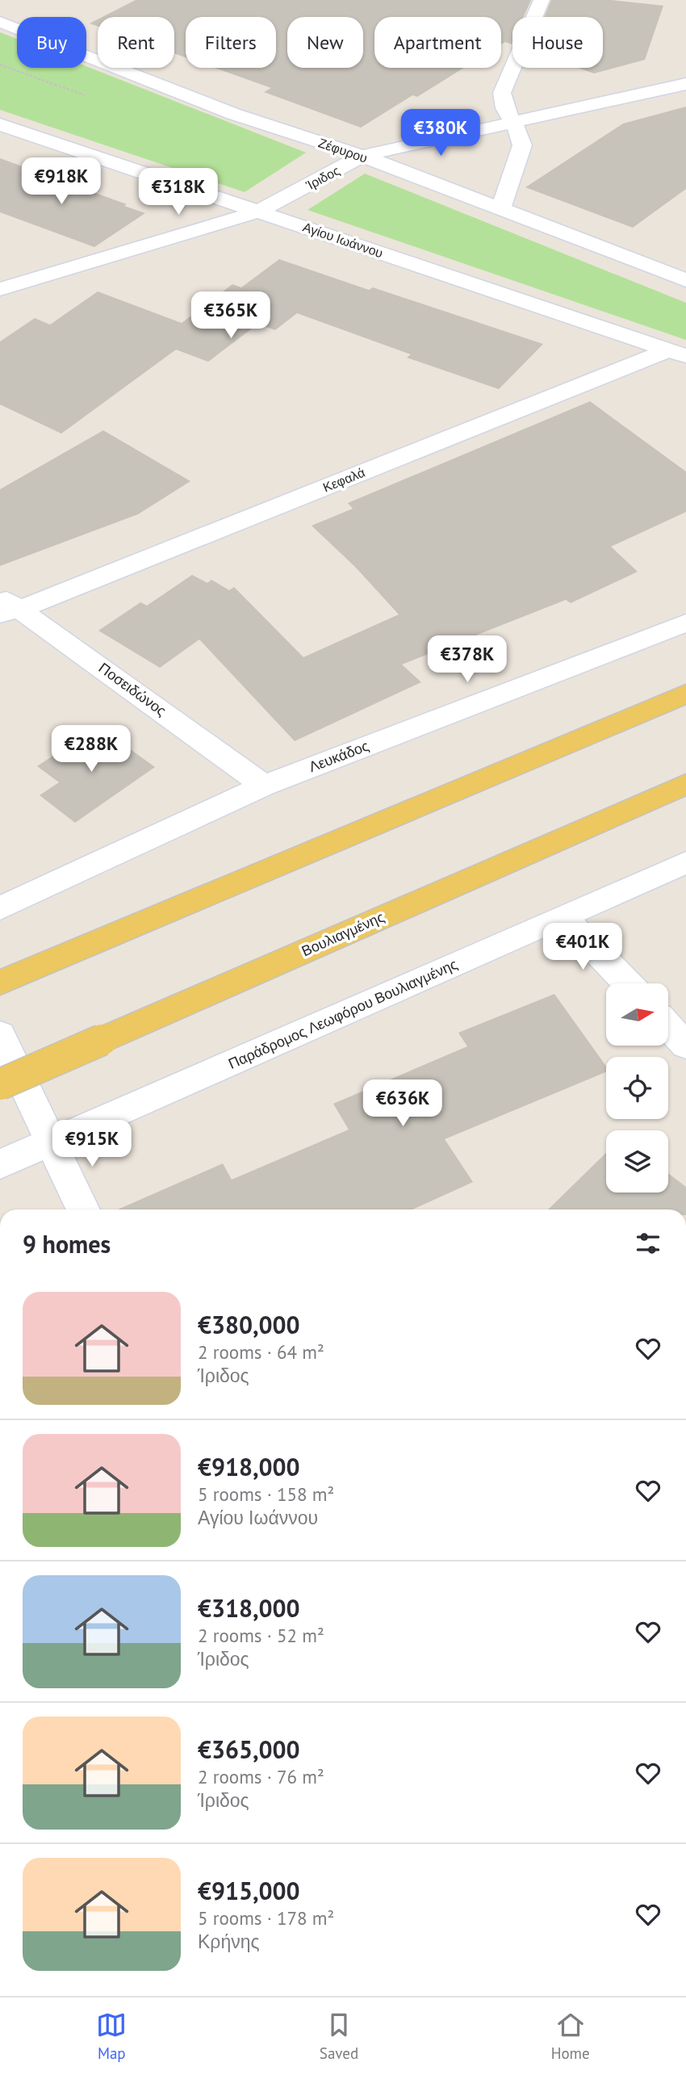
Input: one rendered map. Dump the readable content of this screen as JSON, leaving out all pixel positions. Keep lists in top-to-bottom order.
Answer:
{
  "streets": {
    "main road": ["Βουλιαγμένης"],
    "street": [
      "Ζέφυρου",
      "Ίριδος",
      "Αγίου Ιωάννου",
      "Κεφαλά",
      "Ποσειδώνος",
      "Λευκάδος",
      "Παράδρομος Λεωφόρου Βουλιαγμένης"
    ]
  },
  "crossings": [
    ["Ζέφυρου", "Ίριδος"],
    ["Ίριδος", "Αγίου Ιωάννου"],
    ["Αγίου Ιωάννου", "Κεφαλά"],
    ["Κεφαλά", "Ποσειδώνος"],
    ["Ποσειδώνος", "Λευκάδος"]
  ],
  "north": "right",
  "page": {
    "chip": [
      "Buy",
      "Rent",
      "Filters",
      "New",
      "Apartment",
      "House"
    ],
    "price": [
      "€380K",
      "€918K",
      "€318K",
      "€365K",
      "€378K",
      "€288K",
      "€401K",
      "€636K",
      "€915K"
    ],
    "heading": "9 homes",
    "list": [
      {
        "name": "€380,000",
        "note": "2 rooms · 64 m² · Ίριδος"
      },
      {
        "name": "€918,000",
        "note": "5 rooms · 158 m² · Αγίου Ιωάννου"
      },
      {
        "name": "€318,000",
        "note": "2 rooms · 52 m² · Ίριδος"
      },
      {
        "name": "€365,000",
        "note": "2 rooms · 76 m² · Ίριδος"
      },
      {
        "name": "€915,000",
        "note": "5 rooms · 178 m² · Κρήνης"
      }
    ],
    "tabs": ["Map", "Saved", "Home"]
  }
}
